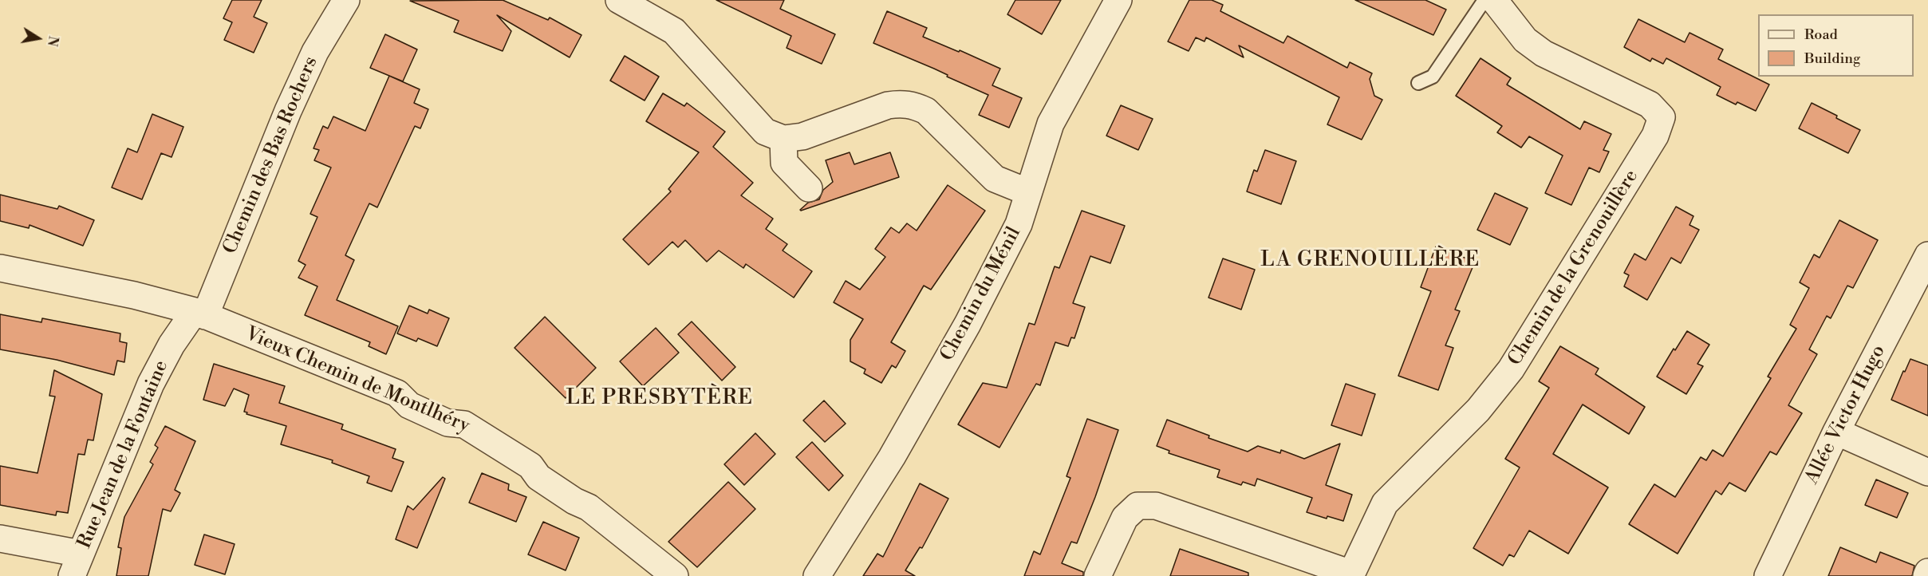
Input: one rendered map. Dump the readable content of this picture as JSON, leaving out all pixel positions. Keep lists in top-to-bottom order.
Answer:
{
  "streets": {
    "street": [
      "Chemin des Bas Rochers",
      "Chemin de la Grenouillère",
      "Chemin du Ménil",
      "Vieux Chemin de Montlhéry",
      "Allée Victor Hugo",
      "Rue Jean de la Fontaine"
    ]
  },
  "crossings": [
    ["Chemin des Bas Rochers", "Vieux Chemin de Montlhéry"],
    ["Chemin des Bas Rochers", "Rue Jean de la Fontaine"],
    ["Vieux Chemin de Montlhéry", "Rue Jean de la Fontaine"]
  ],
  "districts": ["LA GRENOUILLÈRE", "LE PRESBYTÈRE"],
  "legend": ["Road", "Building"],
  "north": "right"
}
